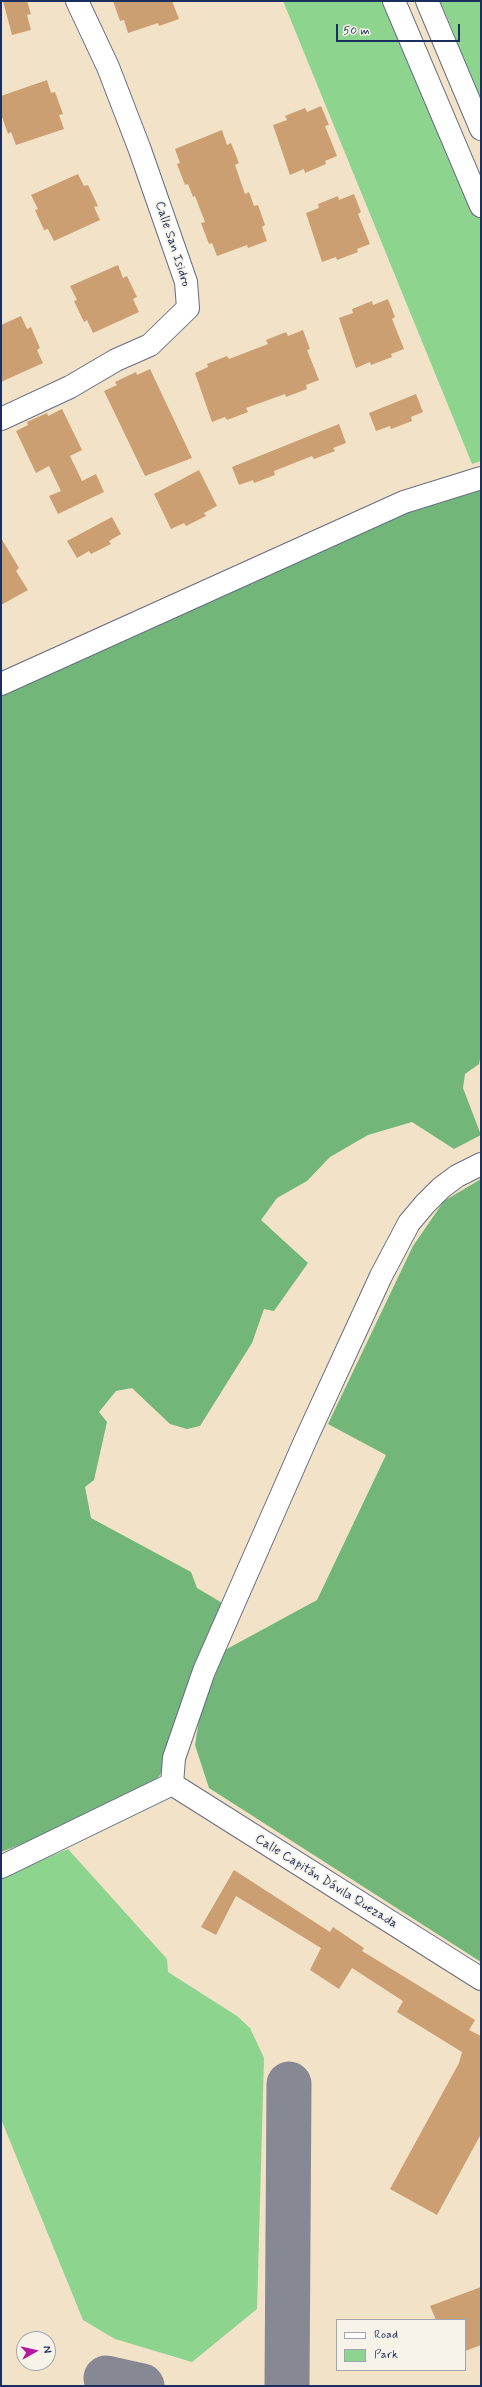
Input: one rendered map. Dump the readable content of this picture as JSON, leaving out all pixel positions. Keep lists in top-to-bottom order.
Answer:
{
  "streets": {
    "street": ["Calle San Isidro", "Calle Capitán Dávila Quezada"]
  },
  "legend": ["Road", "Park"],
  "scale_bar": "50 m",
  "north": "right"
}
